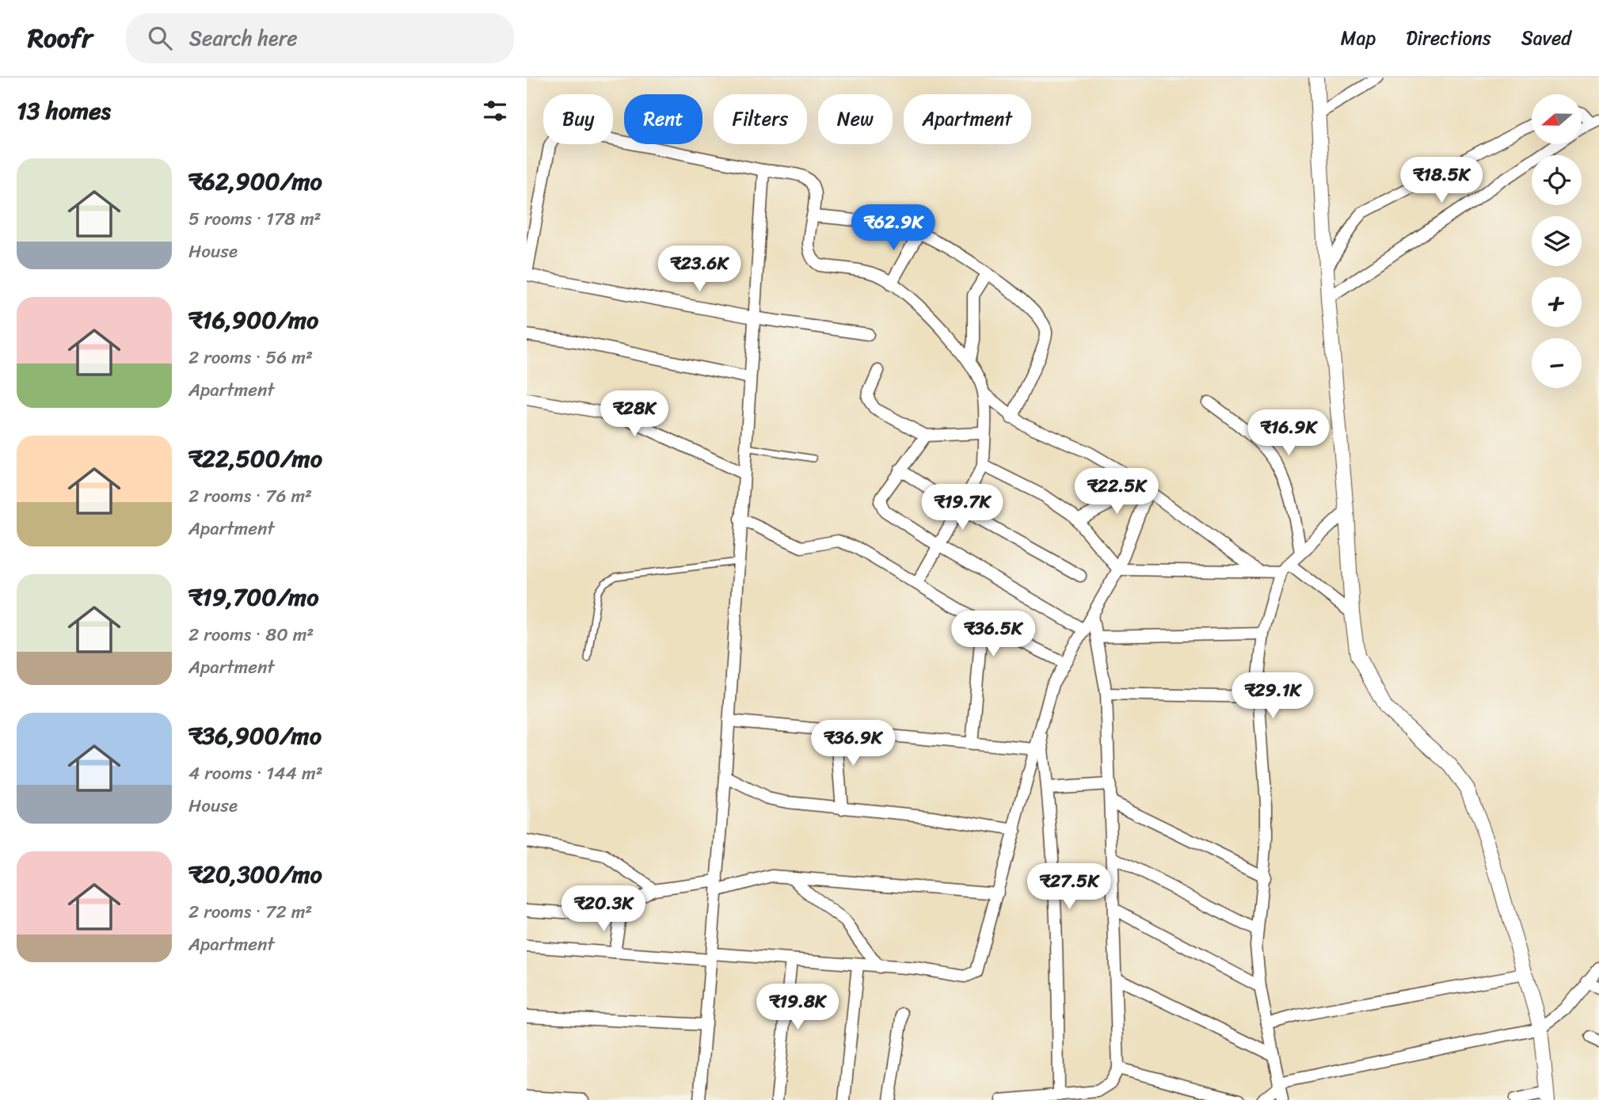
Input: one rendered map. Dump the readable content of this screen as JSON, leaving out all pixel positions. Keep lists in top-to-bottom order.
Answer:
{
  "north": "left",
  "page": {
    "header": "Roofr",
    "search": "Search here",
    "nav": ["Map", "Directions", "Saved"],
    "heading": "13 homes",
    "map_buttons": ["+", "−"],
    "chip": [
      "Buy",
      "Rent",
      "Filters",
      "New",
      "Apartment"
    ],
    "list": [
      {
        "name": "₹62,900/mo",
        "note": "5 rooms · 178 m² · House"
      },
      {
        "name": "₹16,900/mo",
        "note": "2 rooms · 56 m² · Apartment"
      },
      {
        "name": "₹22,500/mo",
        "note": "2 rooms · 76 m² · Apartment"
      },
      {
        "name": "₹19,700/mo",
        "note": "2 rooms · 80 m² · Apartment"
      },
      {
        "name": "₹36,900/mo",
        "note": "4 rooms · 144 m² · House"
      },
      {
        "name": "₹20,300/mo",
        "note": "2 rooms · 72 m² · Apartment"
      }
    ],
    "price": [
      "₹18.5K",
      "₹62.9K",
      "₹23.6K",
      "₹28K",
      "₹16.9K",
      "₹22.5K",
      "₹19.7K",
      "₹36.5K",
      "₹29.1K",
      "₹36.9K",
      "₹27.5K",
      "₹20.3K",
      "₹19.8K"
    ]
  }
}
